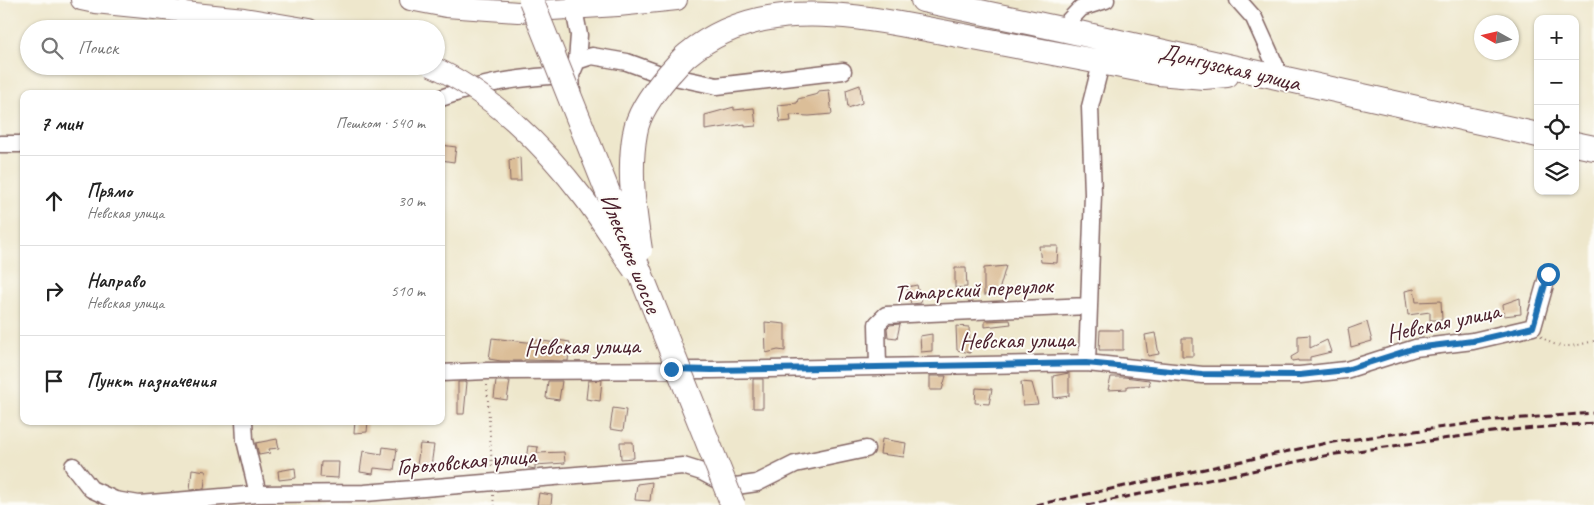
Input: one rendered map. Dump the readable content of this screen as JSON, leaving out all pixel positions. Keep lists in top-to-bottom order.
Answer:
{
  "streets": {
    "highway": ["Донгузская улица", "Илекское шоссе"],
    "street": ["Татарский переулок", "Невская улица", "Гороховская улица"]
  },
  "crossings": [
    ["Татарский переулок", "Невская улица"]
  ],
  "north": "left",
  "page": {
    "map_buttons": ["+", "−"],
    "search": "Поиск",
    "heading": ["7 мин", "Пешком · 540 m"],
    "list": [
      ["Прямо", "Невская улица", "30 m"],
      ["Направо", "Невская улица", "510 m"],
      "Пункт назначения"
    ]
  }
}
